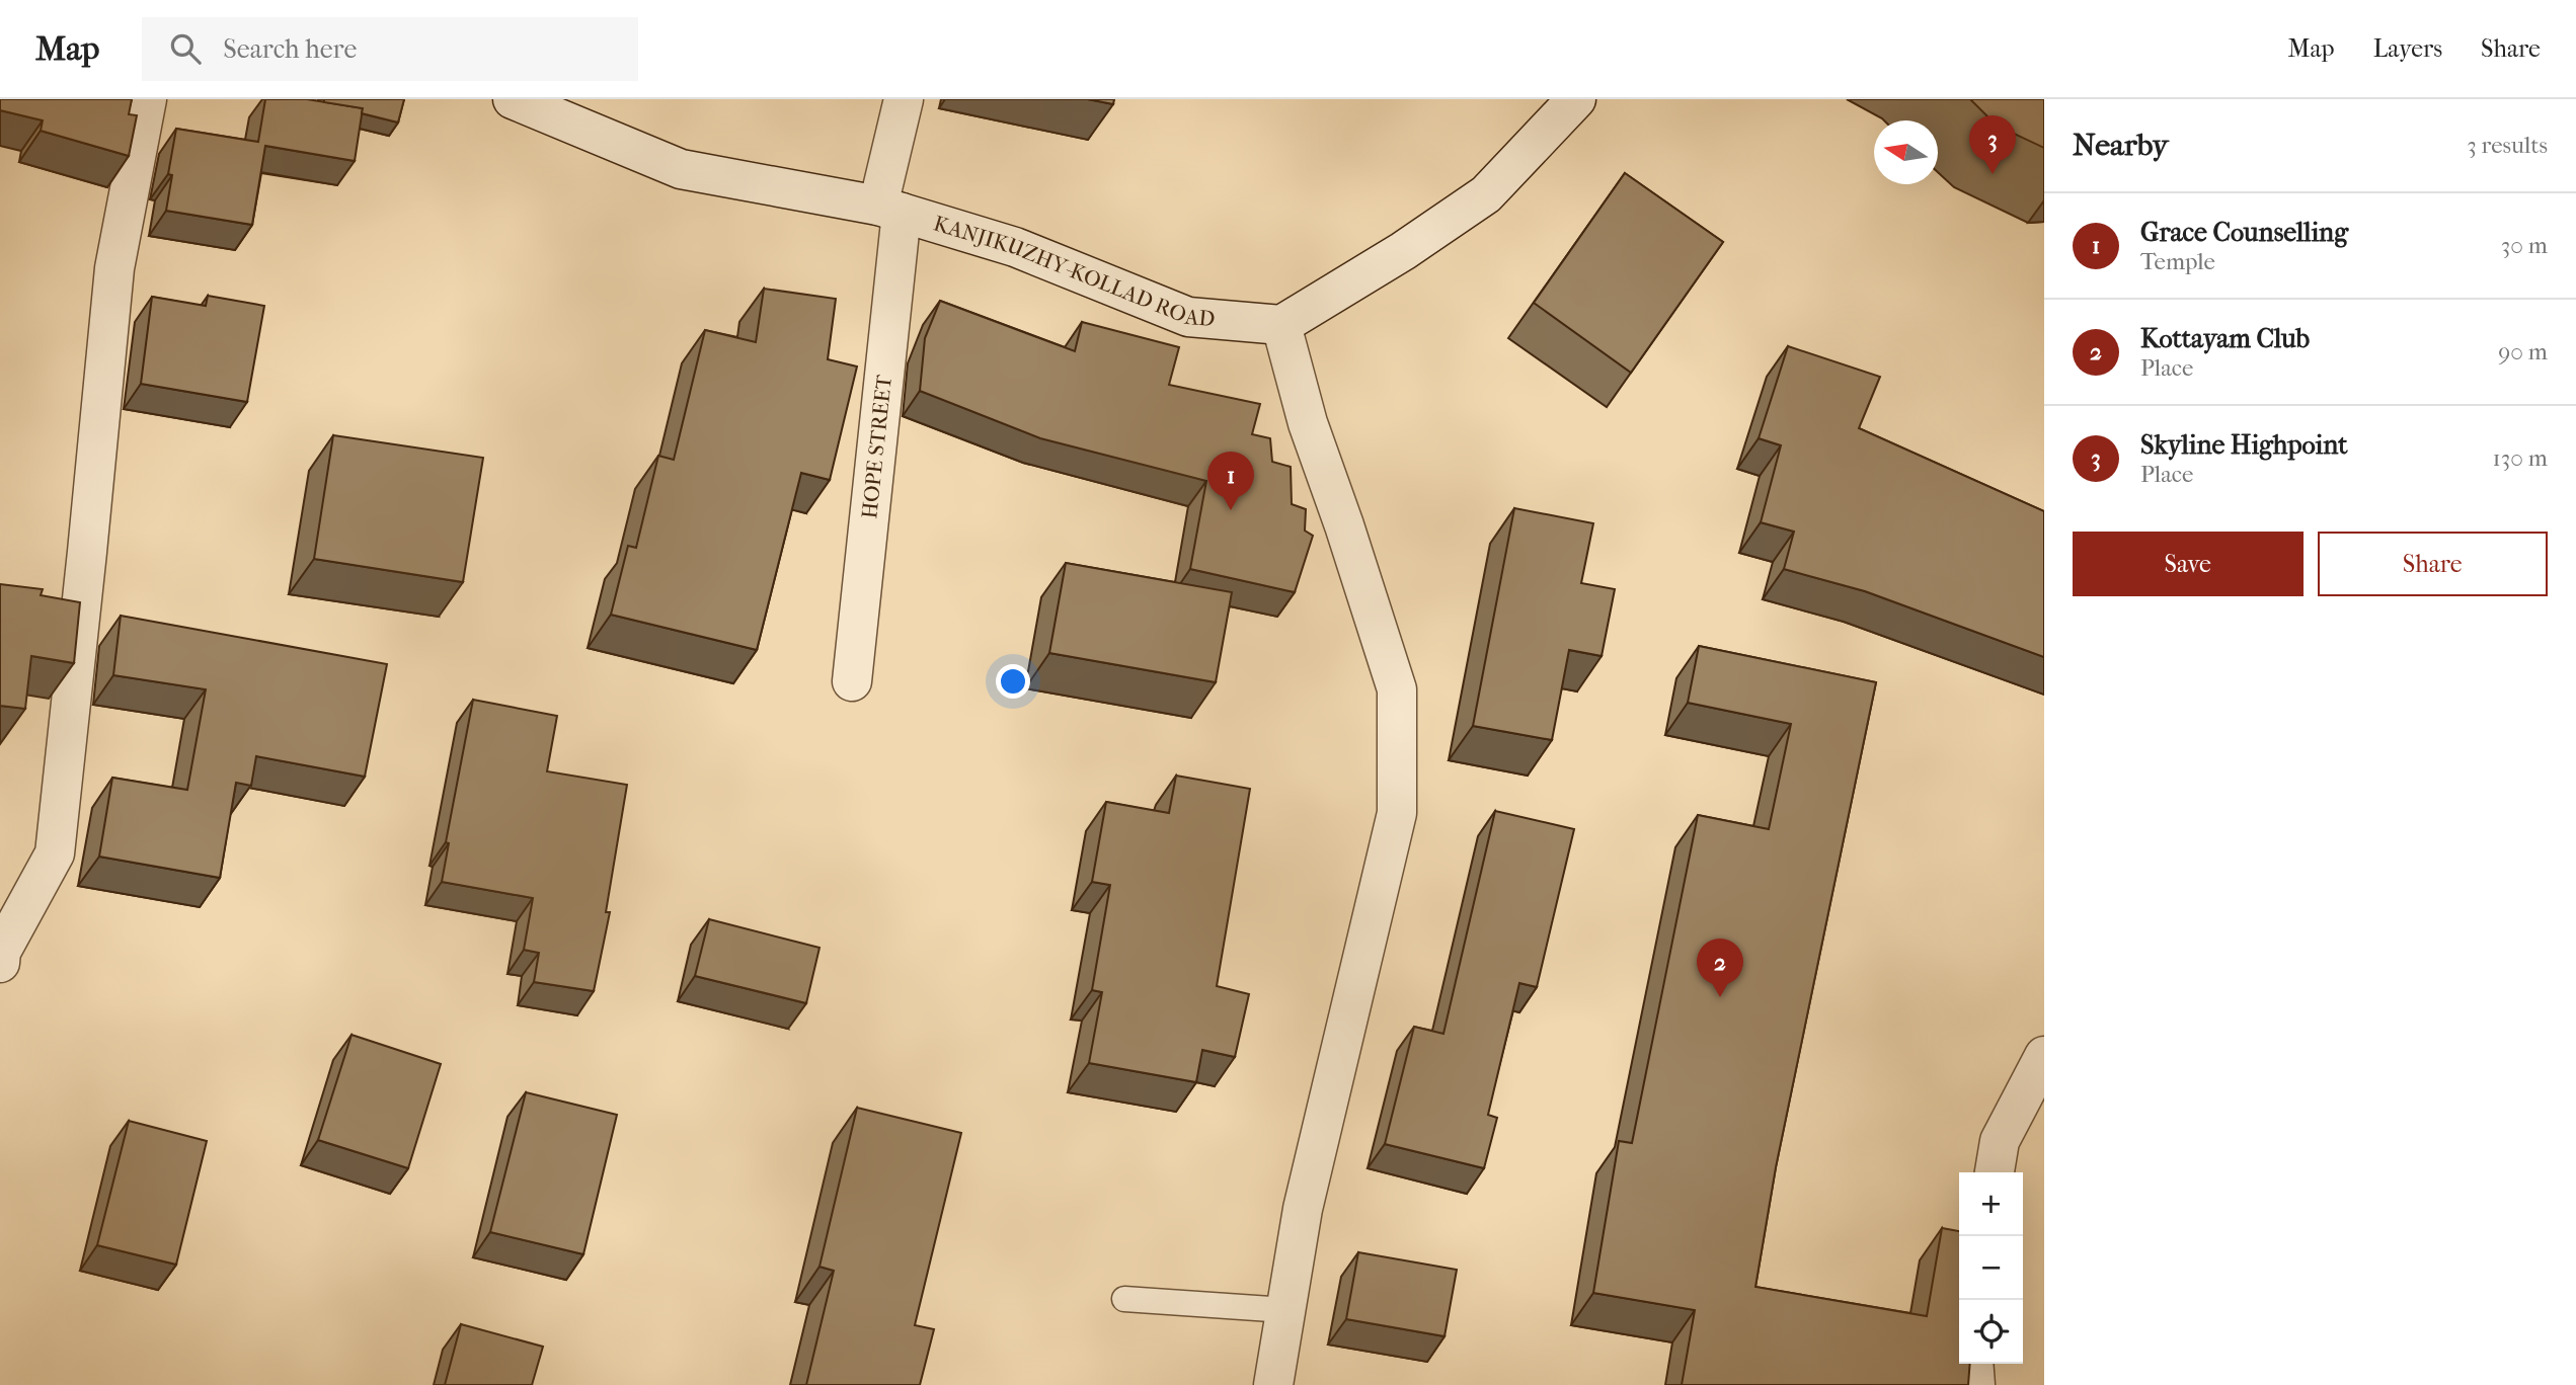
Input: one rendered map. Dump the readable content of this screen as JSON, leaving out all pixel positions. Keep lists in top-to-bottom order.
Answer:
{
  "streets": {
    "street": ["KANJIKUZHY-KOLLAD ROAD", "HOPE STREET"]
  },
  "crossings": [
    ["KANJIKUZHY-KOLLAD ROAD", "HOPE STREET"]
  ],
  "north": "left",
  "page": {
    "header": "Map",
    "search": "Search here",
    "nav": ["Map", "Layers", "Share"],
    "heading": ["Nearby", "3 results"],
    "pins": ["3", "1", "2"],
    "list": [
      {
        "mark": "1",
        "name": "Grace Counselling",
        "note": "Temple",
        "value": "30 m"
      },
      {
        "mark": "2",
        "name": "Kottayam Club",
        "note": "Place",
        "value": "90 m"
      },
      {
        "mark": "3",
        "name": "Skyline Highpoint",
        "note": "Place",
        "value": "130 m"
      }
    ],
    "buttons": ["Save", "Share"],
    "map_buttons": ["+", "−"]
  }
}
